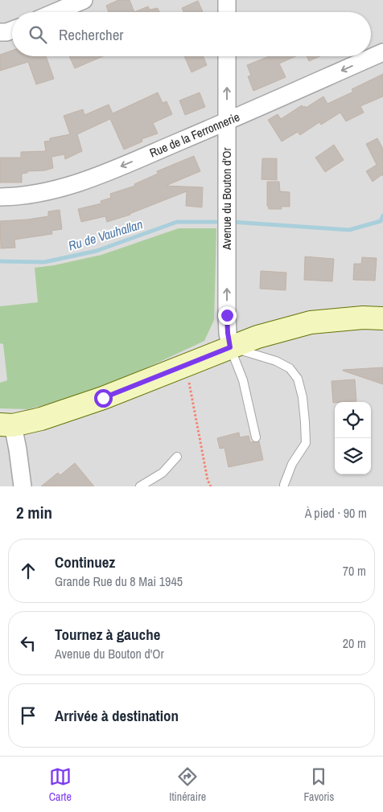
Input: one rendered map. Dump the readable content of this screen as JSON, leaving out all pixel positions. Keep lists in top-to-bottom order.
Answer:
{
  "streets": {
    "street": ["Rue de la Ferronnerie", "Avenue du Bouton d'Or"]
  },
  "crossings": [
    ["Rue de la Ferronnerie", "Avenue du Bouton d'Or"]
  ],
  "one_way": ["Rue de la Ferronnerie", "Avenue du Bouton d'Or"],
  "water": ["Ru de Vauhallan"],
  "page": {
    "search": "Rechercher",
    "heading": ["2 min", "À pied · 90 m"],
    "list": [
      ["Continuez", "Grande Rue du 8 Mai 1945", "70 m"],
      ["Tournez à gauche", "Avenue du Bouton d'Or", "20 m"],
      "Arrivée à destination"
    ],
    "nav": ["Carte", "Itinéraire", "Favoris"]
  }
}
